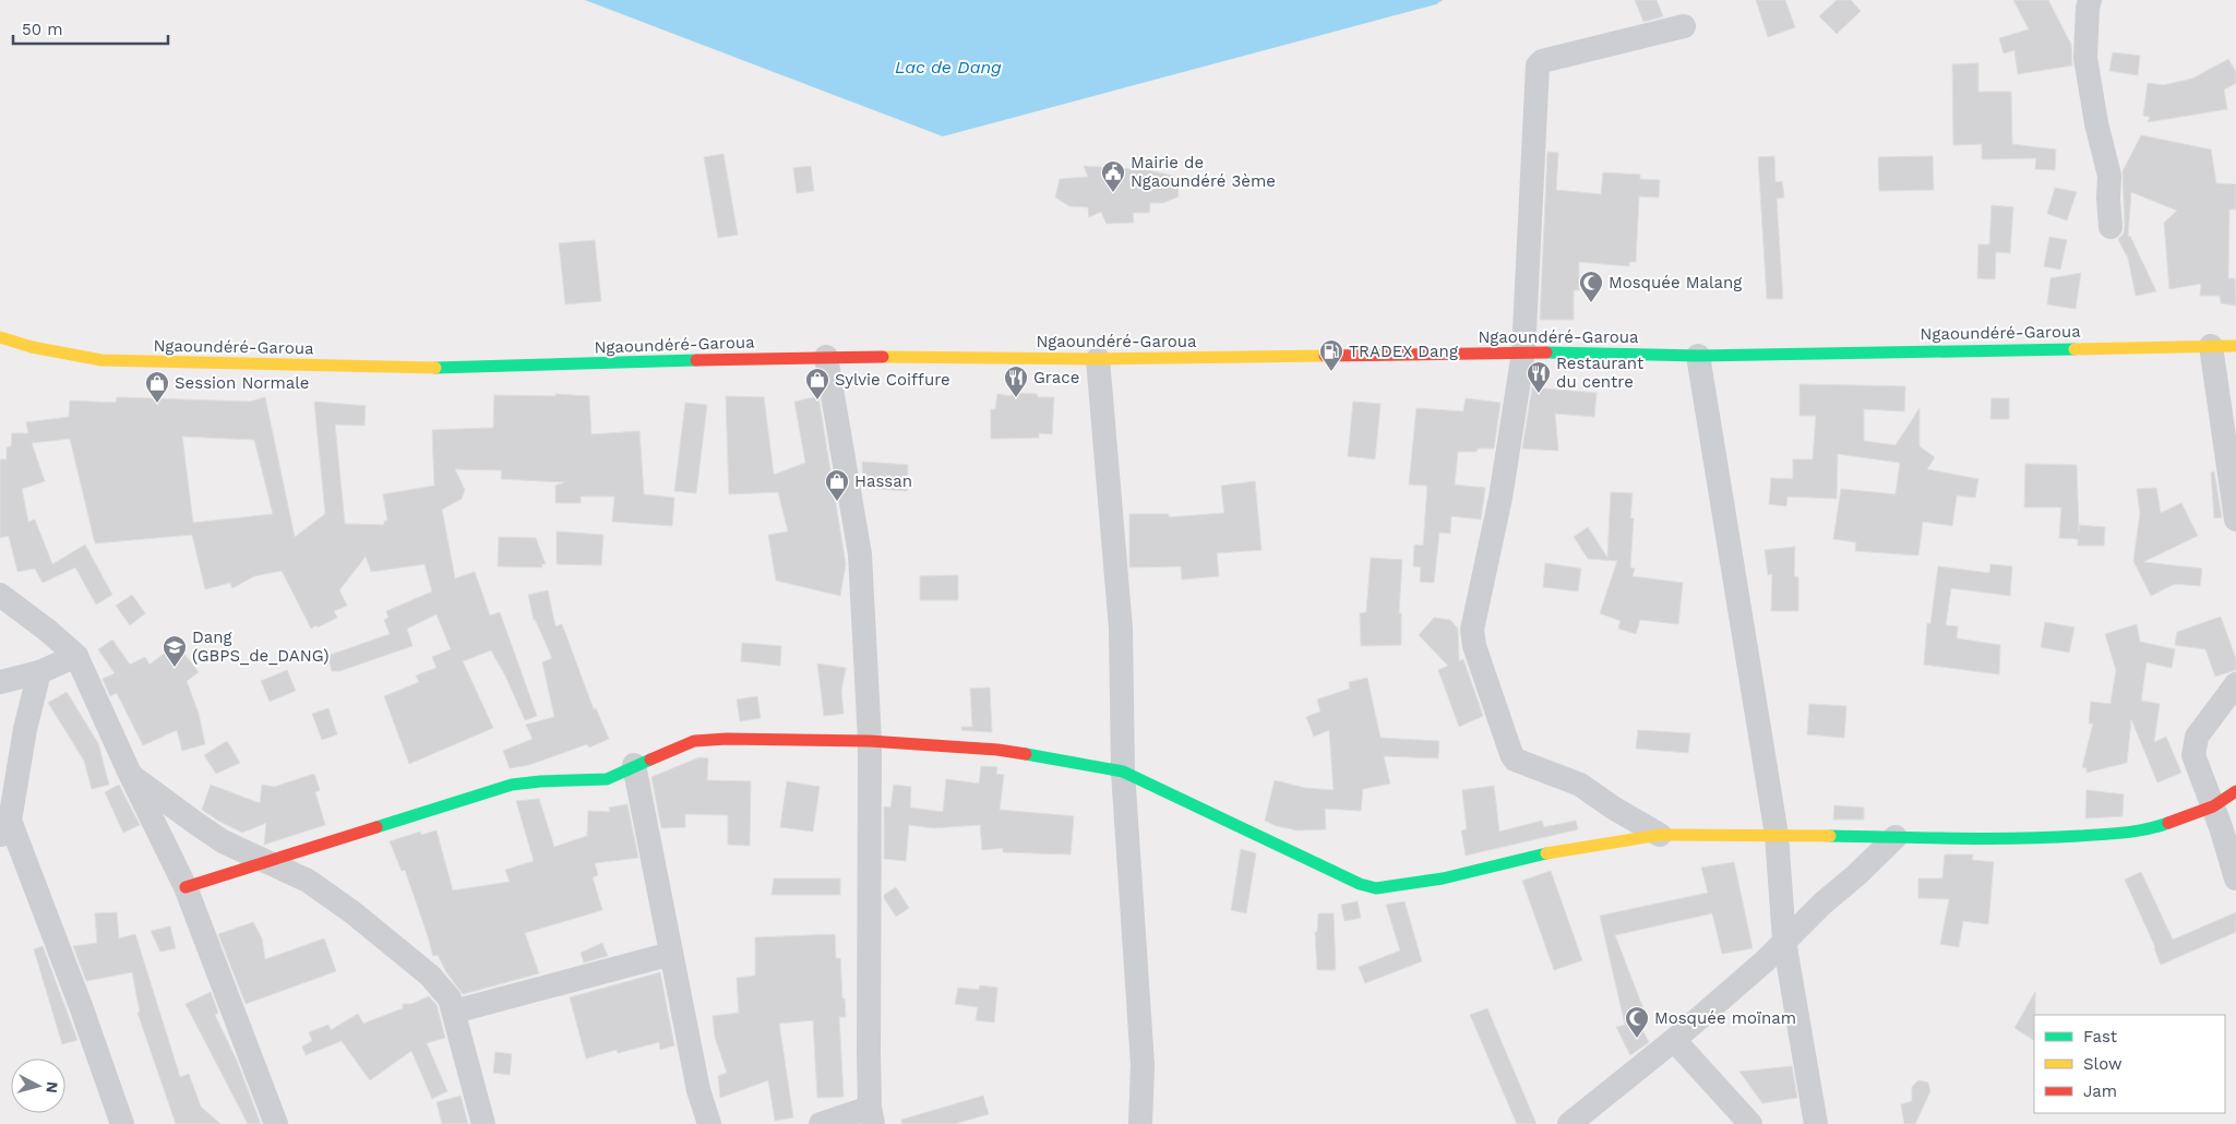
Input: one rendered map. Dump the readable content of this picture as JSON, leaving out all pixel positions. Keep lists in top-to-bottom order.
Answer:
{
  "streets": {
    "main road": ["Ngaoundéré-Garoua"]
  },
  "water": ["Lac de Dang"],
  "places": {
    "public building": ["Mairie de Ngaoundéré 3ème"],
    "mosque": ["Mosquée Malang", "Mosquée moïnam"],
    "fuel station": ["TRADEX Dang"],
    "restaurant": ["Restaurant du centre", "Grace"],
    "shop": ["Sylvie Coiffure", "Session Normale", "Hassan"],
    "school or university": ["Dang (GBPS_de_DANG)"]
  },
  "legend": ["Fast", "Slow", "Jam"],
  "scale_bar": "50 m",
  "north": "right"
}
